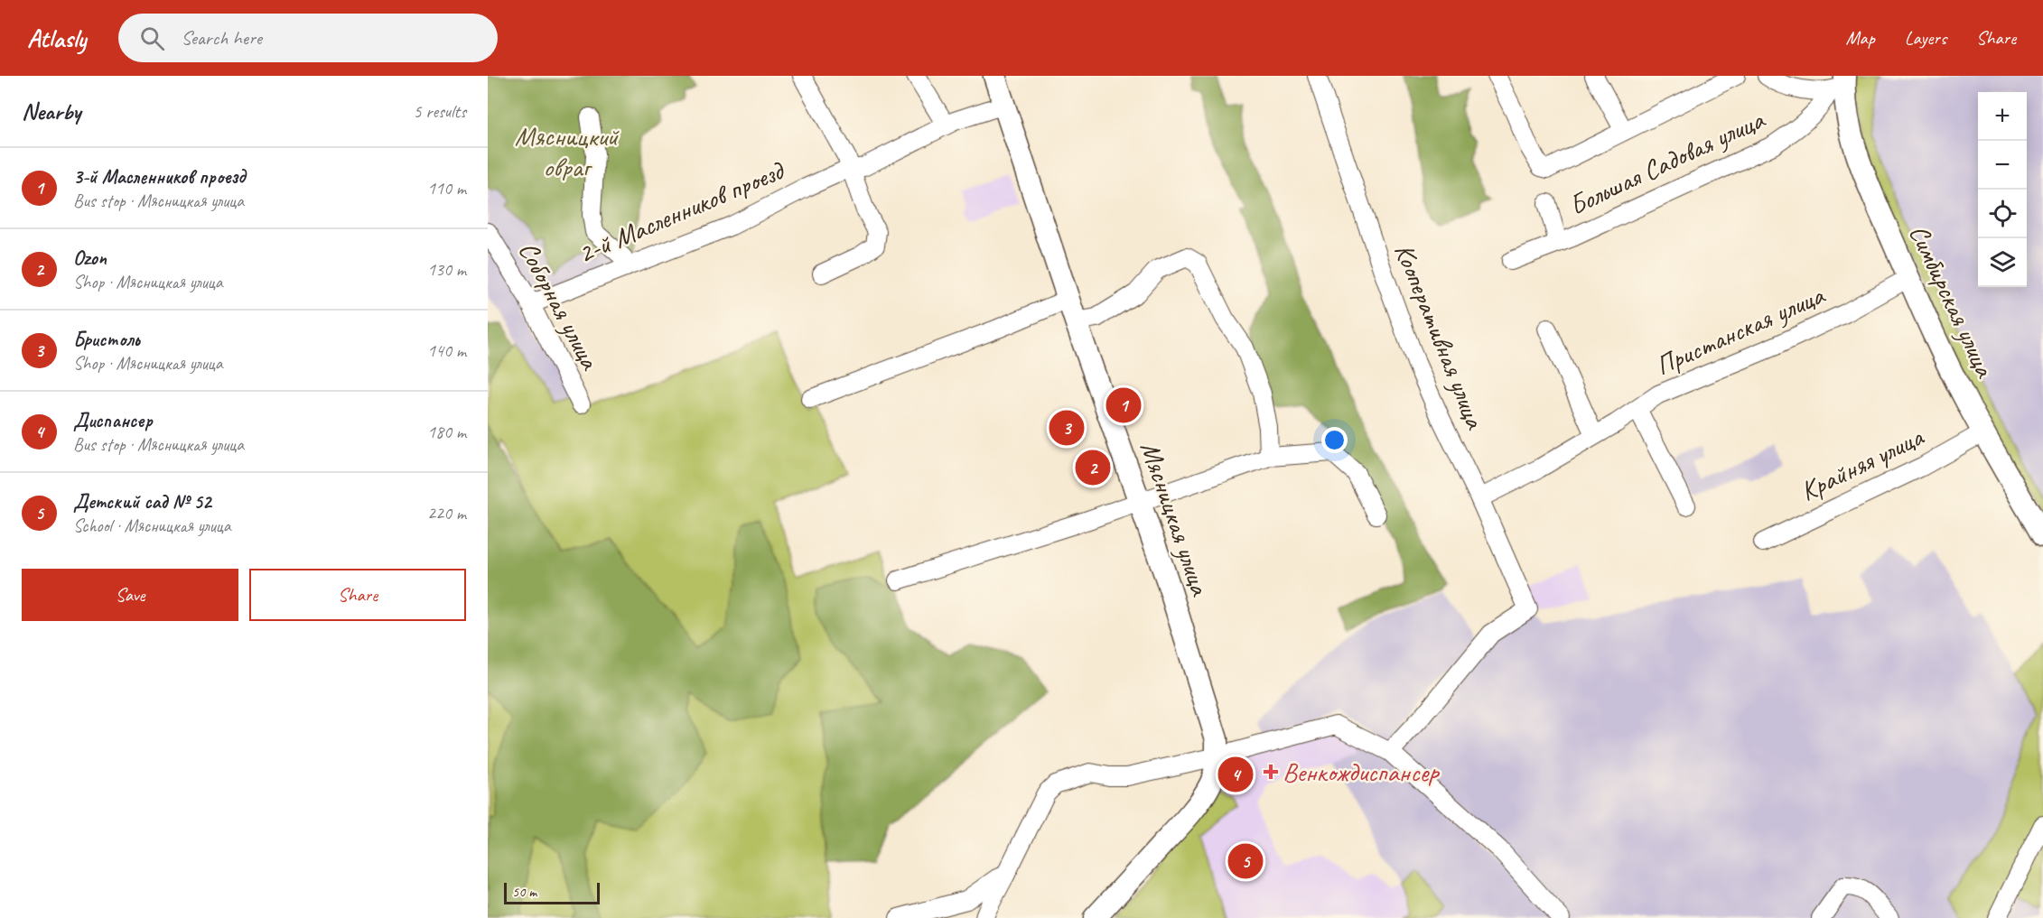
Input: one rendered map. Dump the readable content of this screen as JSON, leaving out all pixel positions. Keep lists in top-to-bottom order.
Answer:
{
  "streets": {
    "main road": ["Симбирская улица", "Мясницкая улица"],
    "street": [
      "Большая Садовая улица",
      "2-й Масленников проезд",
      "Соборная улица",
      "Пристанская улица",
      "Кооперативная улица",
      "Крайняя улица"
    ]
  },
  "crossings": [
    ["Большая Садовая улица", "Симбирская улица"],
    ["2-й Масленников проезд", "Соборная улица"],
    ["2-й Масленников проезд", "Мясницкая улица"],
    ["Симбирская улица", "Пристанская улица"],
    ["Симбирская улица", "Крайняя улица"],
    ["Пристанская улица", "Кооперативная улица"]
  ],
  "parks": ["Мясницкий овраг"],
  "places": {
    "health": ["Венкождиспансер"]
  },
  "scale_bar": "50 m",
  "page": {
    "header": "Atlasly",
    "search": "Search here",
    "nav": ["Map", "Layers", "Share"],
    "heading": ["Nearby", "5 results"],
    "map_buttons": ["+", "−"],
    "list": [
      {
        "mark": "1",
        "name": "3-й Масленников проезд",
        "note": "Bus stop · Мясницкая улица",
        "value": "110 m"
      },
      {
        "mark": "2",
        "name": "Ozon",
        "note": "Shop · Мясницкая улица",
        "value": "130 m"
      },
      {
        "mark": "3",
        "name": "Бристоль",
        "note": "Shop · Мясницкая улица",
        "value": "140 m"
      },
      {
        "mark": "4",
        "name": "Диспансер",
        "note": "Bus stop · Мясницкая улица",
        "value": "180 m"
      },
      {
        "mark": "5",
        "name": "Детский сад № 52",
        "note": "School · Мясницкая улица",
        "value": "220 m"
      }
    ],
    "pins": [
      "1",
      "3",
      "2",
      "4",
      "5"
    ],
    "buttons": ["Save", "Share"],
    "scale": "50 m"
  }
}
